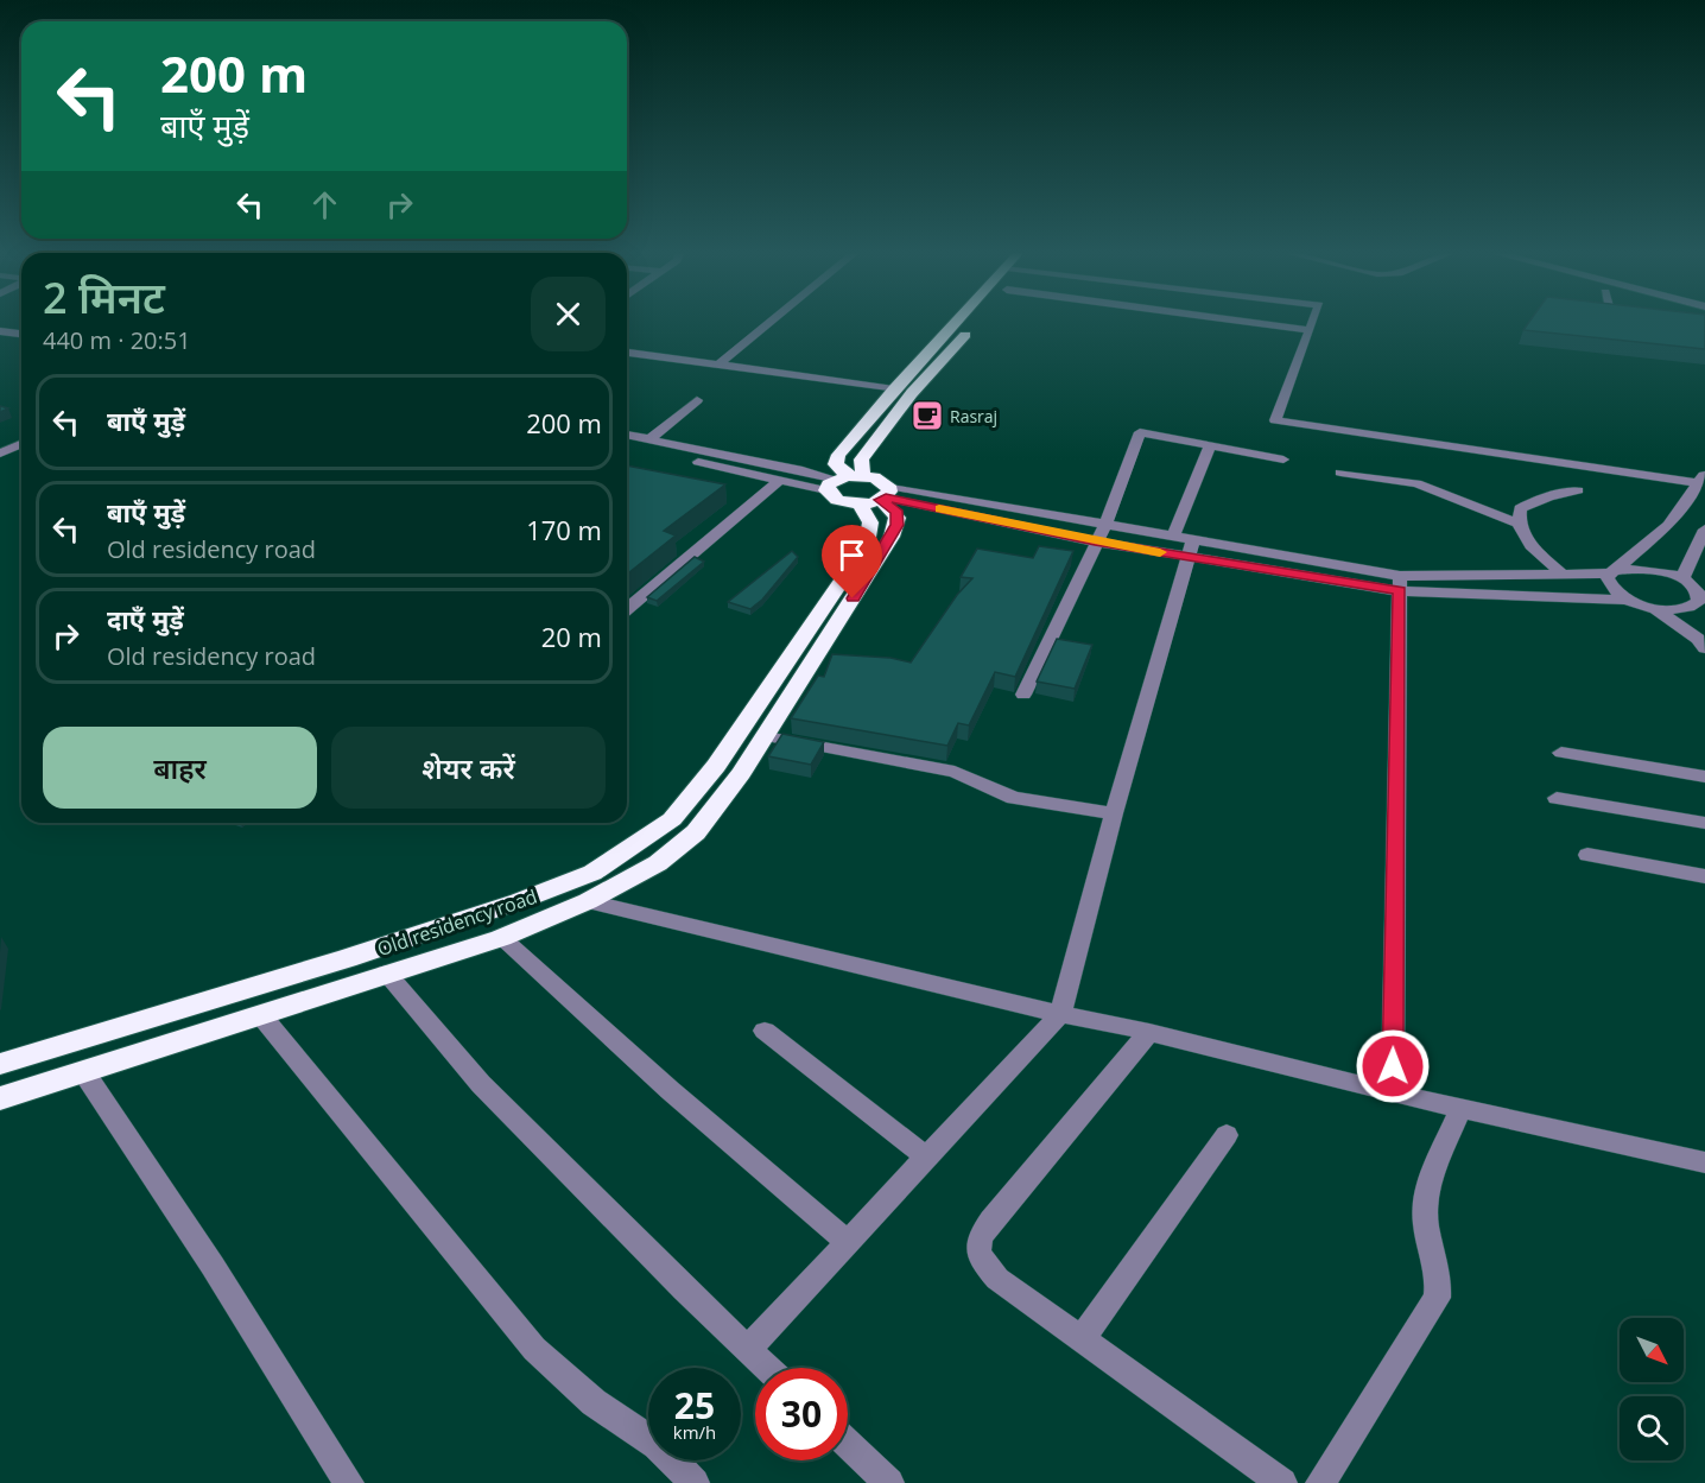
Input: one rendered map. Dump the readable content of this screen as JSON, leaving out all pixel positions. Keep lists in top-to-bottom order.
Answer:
{
  "streets": {
    "highway": ["Old residency road"]
  },
  "places": {
    "cafe": ["Rasraj"]
  },
  "north": "bottom right",
  "page": {
    "turn": ["200 m", "बाएँ मुड़ें"],
    "heading": ["2 मिनट", "440 m · 20:51"],
    "list": [
      {
        "name": "बाएँ मुड़ें",
        "value": "200 m"
      },
      {
        "name": "बाएँ मुड़ें",
        "note": "Old residency road",
        "value": "170 m"
      },
      {
        "name": "दाएँ मुड़ें",
        "note": "Old residency road",
        "value": "20 m"
      }
    ],
    "buttons": ["बाहर", "शेयर करें"],
    "speed": "25 km/h",
    "limit": "30"
  }
}
